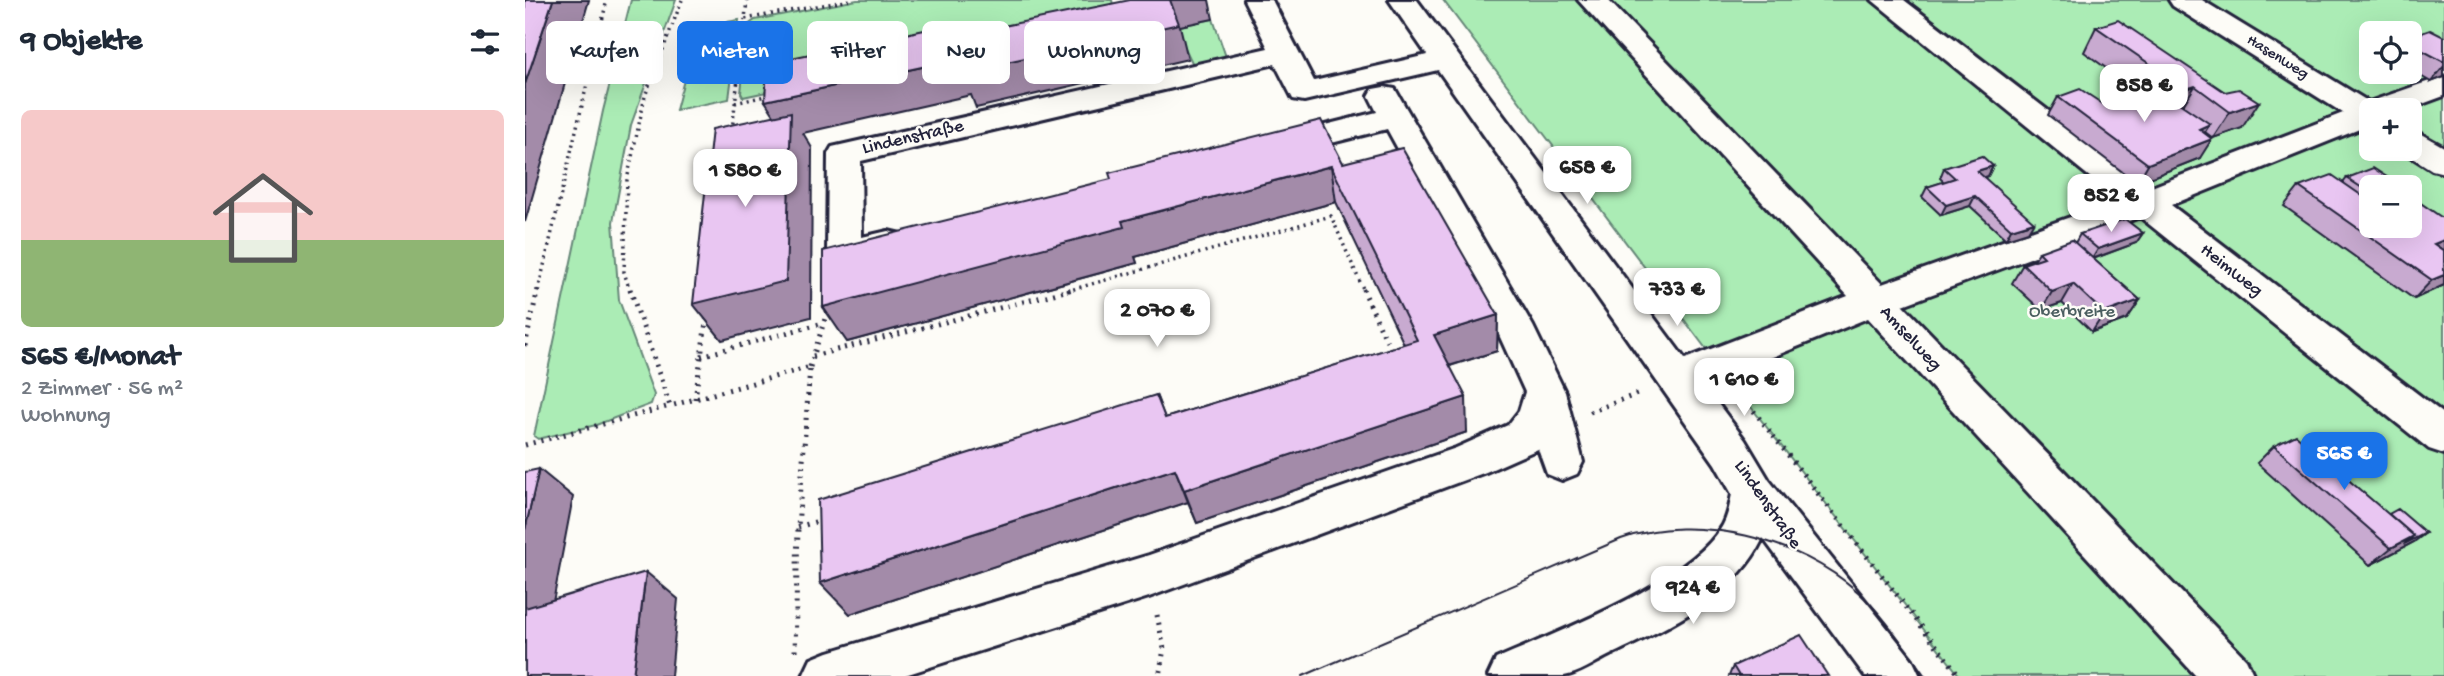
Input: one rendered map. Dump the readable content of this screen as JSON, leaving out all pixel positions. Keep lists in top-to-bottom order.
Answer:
{
  "streets": {
    "street": [
      "Hasenweg",
      "Lindenstraße",
      "Heimweg",
      "Amselweg"
    ]
  },
  "parks": ["Oberbreite"],
  "page": {
    "heading": "9 Objekte",
    "map_buttons": ["+", "−"],
    "chip": [
      "Kaufen",
      "Mieten",
      "Filter",
      "Neu",
      "Wohnung"
    ],
    "price": [
      "858 €",
      "658 €",
      "1 580 €",
      "852 €",
      "733 €",
      "2 070 €",
      "1 610 €",
      "565 €",
      "924 €"
    ],
    "list": [
      {
        "name": "565 €/Monat",
        "note": "2 Zimmer · 56 m² · Wohnung"
      }
    ]
  }
}
